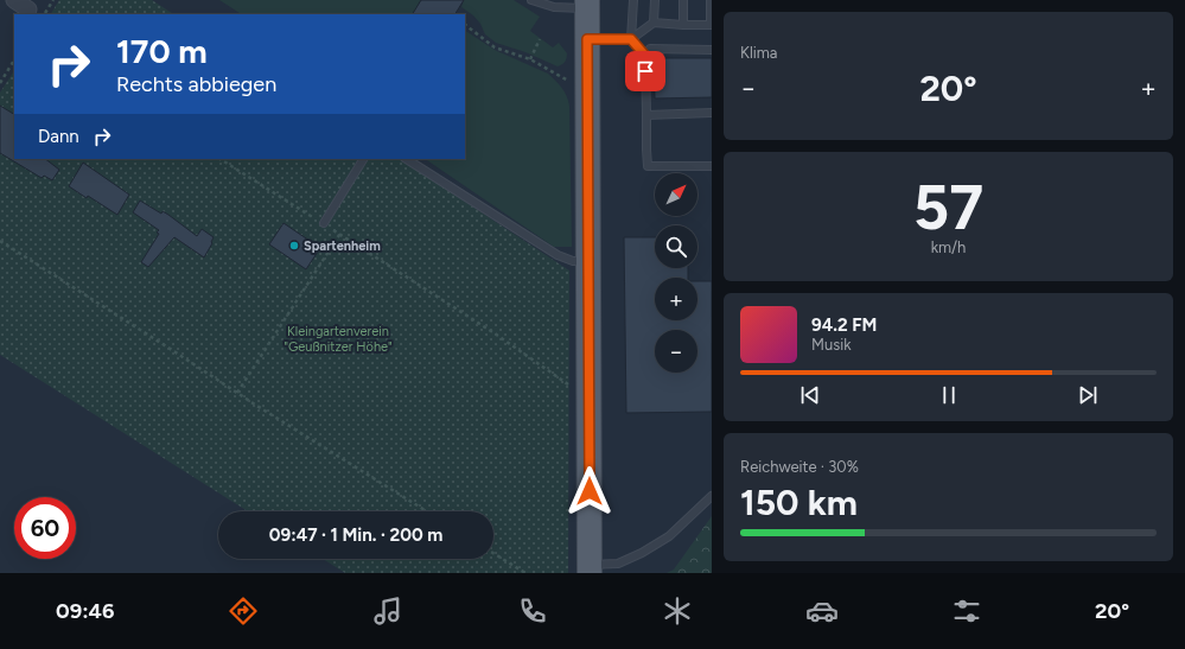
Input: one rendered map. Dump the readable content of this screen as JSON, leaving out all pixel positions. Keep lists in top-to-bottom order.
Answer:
{
  "parks": ["Kleingartenverein \"Geußnitzer Höhe\""],
  "places": ["Spartenheim"],
  "north": "top right",
  "page": {
    "tile": [
      "Klima",
      ["57", "km/h"],
      ["Reichweite · 30%", "150 km"]
    ],
    "turn": ["170 m", "Rechts abbiegen"],
    "heat": ["−", "20°", "+"],
    "then": "Dann",
    "map_buttons": ["+", "−"],
    "song": ["94.2 FM", "Musik"],
    "limit": "60",
    "trip": "09:47 · 1 Min. · 200 m",
    "tabs": ["09:46", "20°"]
  }
}
